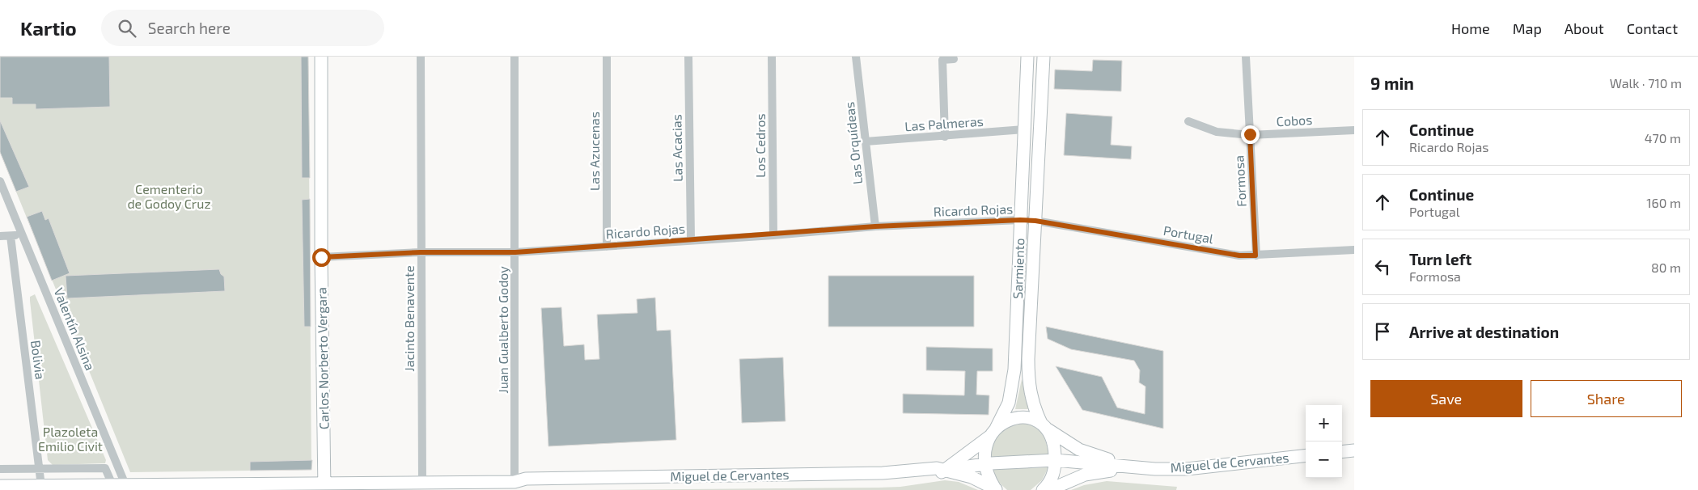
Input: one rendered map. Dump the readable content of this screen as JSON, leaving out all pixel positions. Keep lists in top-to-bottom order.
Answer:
{
  "streets": {
    "main road": ["Sarmiento", "Carlos Norberto Vergara", "Miguel de Cervantes"],
    "street": [
      "Cobos",
      "Las Palmeras",
      "Las Orquídeas",
      "Los Cedros",
      "Las Acacias",
      "Las Azucenas",
      "Formosa",
      "Ricardo Rojas",
      "Portugal",
      "Jacinto Benavente",
      "Valentín Alsina",
      "Juan Gualberto Godoy",
      "Bolivia"
    ]
  },
  "crossings": [
    ["Cobos", "Formosa"],
    ["Las Palmeras", "Las Orquídeas"],
    ["Las Palmeras", "Sarmiento"],
    ["Las Orquídeas", "Ricardo Rojas"],
    ["Los Cedros", "Ricardo Rojas"],
    ["Las Acacias", "Ricardo Rojas"],
    ["Las Azucenas", "Ricardo Rojas"],
    ["Formosa", "Portugal"],
    ["Ricardo Rojas", "Portugal"],
    ["Ricardo Rojas", "Sarmiento"],
    ["Ricardo Rojas", "Jacinto Benavente"],
    ["Ricardo Rojas", "Juan Gualberto Godoy"],
    ["Ricardo Rojas", "Carlos Norberto Vergara"],
    ["Portugal", "Sarmiento"],
    ["Sarmiento", "Miguel de Cervantes"],
    ["Jacinto Benavente", "Miguel de Cervantes"],
    ["Valentín Alsina", "Miguel de Cervantes"],
    ["Juan Gualberto Godoy", "Miguel de Cervantes"],
    ["Carlos Norberto Vergara", "Miguel de Cervantes"],
    ["Bolivia", "Miguel de Cervantes"]
  ],
  "parks": ["Cementerio de Godoy Cruz", "Plazoleta Emilio Civit"],
  "page": {
    "header": "Kartio",
    "search": "Search here",
    "nav": [
      "Home",
      "Map",
      "About",
      "Contact"
    ],
    "heading": ["9 min", "Walk · 710 m"],
    "list": [
      ["Continue", "Ricardo Rojas", "470 m"],
      ["Continue", "Portugal", "160 m"],
      ["Turn left", "Formosa", "80 m"],
      "Arrive at destination"
    ],
    "buttons": ["Save", "Share"],
    "map_buttons": ["+", "−"]
  }
}
